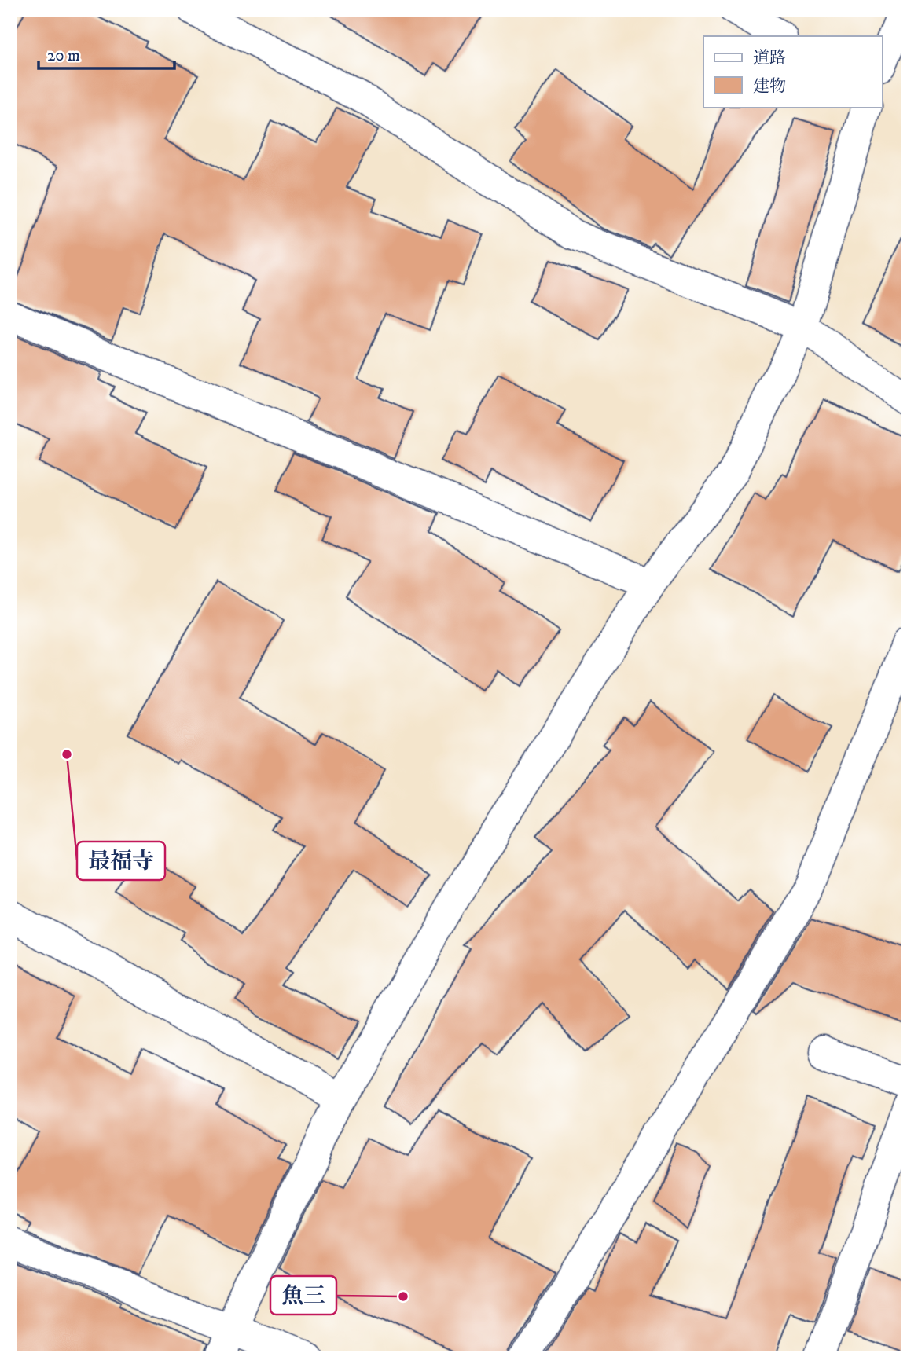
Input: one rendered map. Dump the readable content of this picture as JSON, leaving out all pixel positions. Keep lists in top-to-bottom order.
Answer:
{
  "places": ["最福寺", "魚三"],
  "legend": ["道路", "建物"],
  "scale_bar": "20 m"
}
